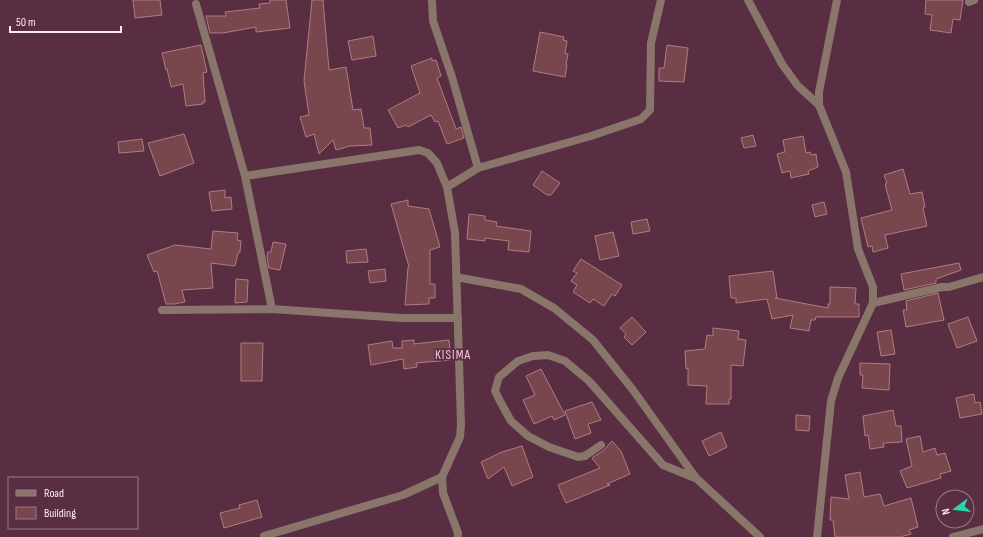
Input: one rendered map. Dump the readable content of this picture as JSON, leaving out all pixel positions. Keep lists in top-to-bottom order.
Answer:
{
  "districts": ["KISIMA"],
  "legend": ["Road", "Building"],
  "scale_bar": "50 m",
  "north": "left"
}
